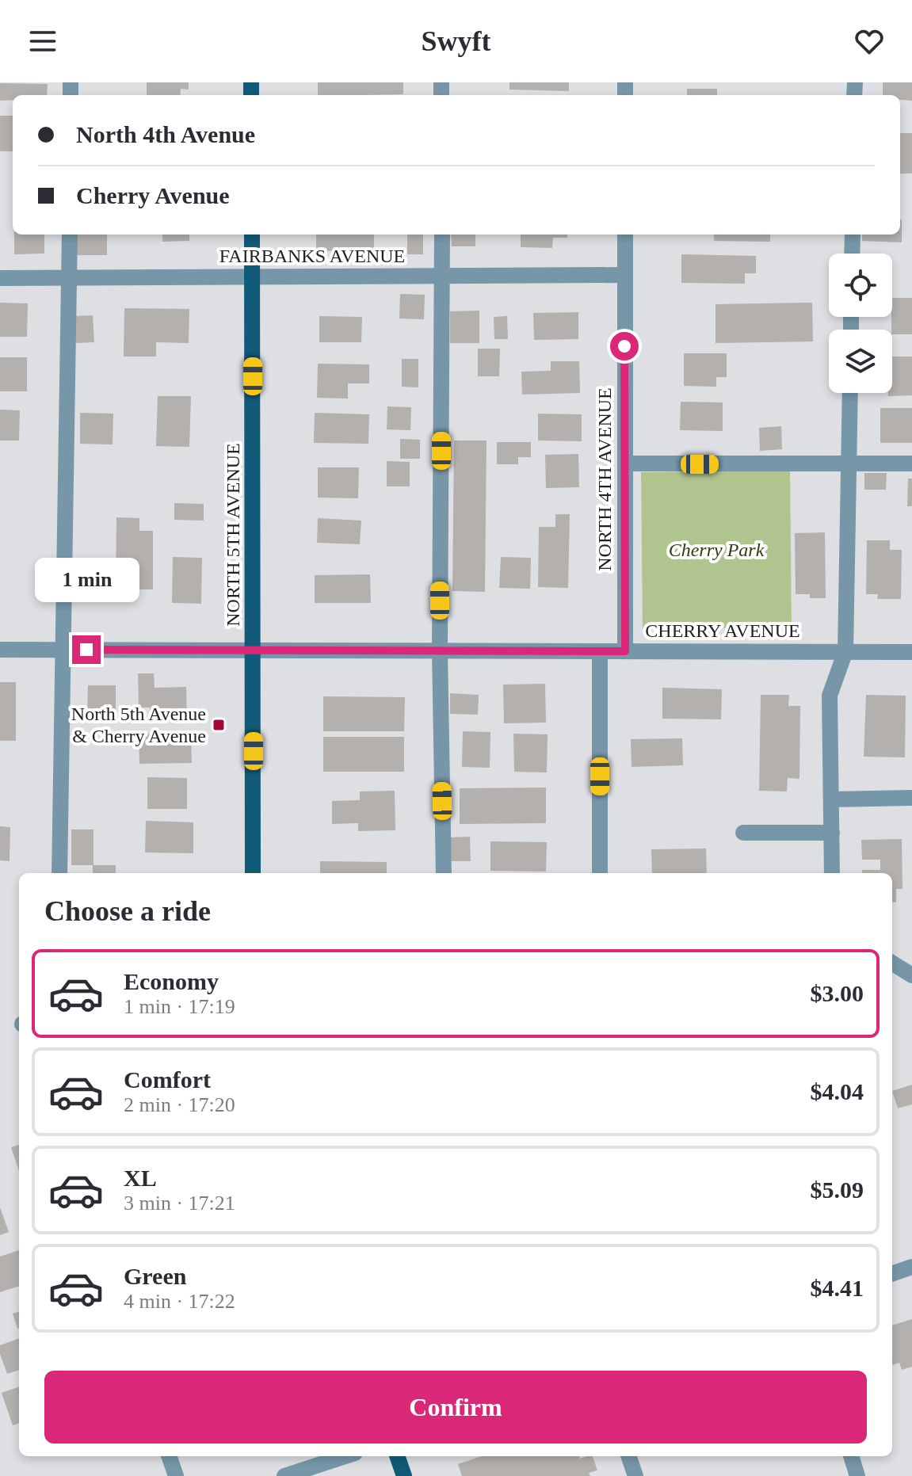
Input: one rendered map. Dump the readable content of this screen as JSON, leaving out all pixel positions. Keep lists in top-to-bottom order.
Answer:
{
  "streets": {
    "main road": ["NORTH 5TH AVENUE"],
    "street": ["FAIRBANKS AVENUE", "NORTH 4TH AVENUE", "CHERRY AVENUE"]
  },
  "crossings": [
    ["FAIRBANKS AVENUE", "NORTH 4TH AVENUE"],
    ["FAIRBANKS AVENUE", "NORTH 5TH AVENUE"],
    ["NORTH 4TH AVENUE", "CHERRY AVENUE"],
    ["NORTH 5TH AVENUE", "CHERRY AVENUE"]
  ],
  "parks": ["Cherry Park"],
  "places": {
    "transit": ["North 5th Avenue & Cherry Avenue"]
  },
  "page": {
    "header": "Swyft",
    "banner": ["North 4th Avenue", "Cherry Avenue"],
    "bubble": "1 min",
    "heading": "Choose a ride",
    "list": [
      {
        "name": "Economy",
        "note": "1 min · 17:19",
        "value": "$3.00"
      },
      {
        "name": "Comfort",
        "note": "2 min · 17:20",
        "value": "$4.04"
      },
      {
        "name": "XL",
        "note": "3 min · 17:21",
        "value": "$5.09"
      },
      {
        "name": "Green",
        "note": "4 min · 17:22",
        "value": "$4.41"
      }
    ],
    "buttons": "Confirm"
  }
}
